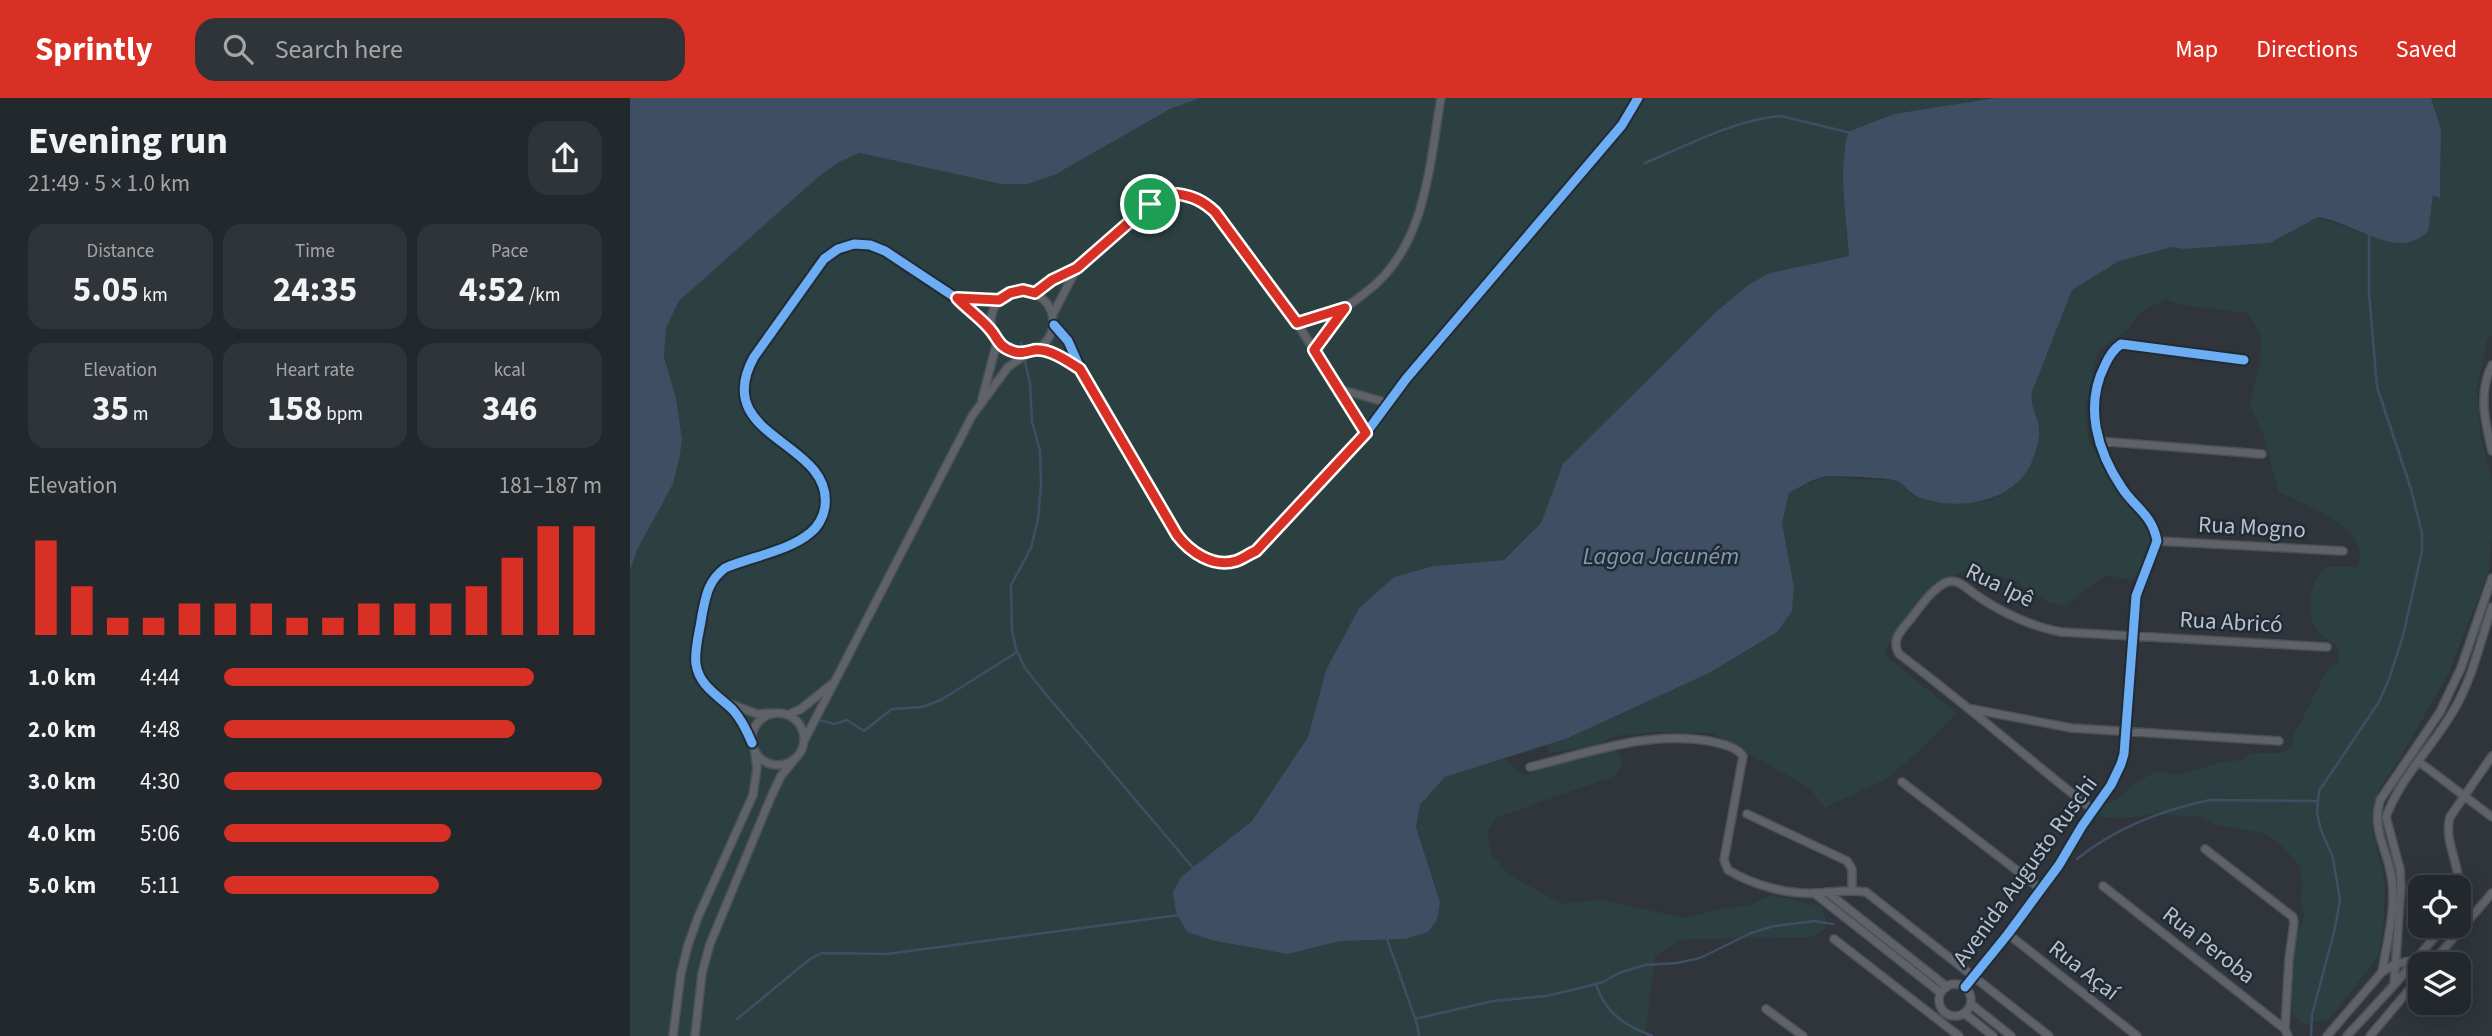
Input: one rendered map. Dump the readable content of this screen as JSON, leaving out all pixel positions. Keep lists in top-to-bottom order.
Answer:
{
  "streets": {
    "street": [
      "Rua Mogno",
      "Rua Ipê",
      "Rua Abricó",
      "Avenida Augusto Ruschi",
      "Rua Peroba",
      "Rua Açaí"
    ]
  },
  "crossings": [
    ["Rua Mogno", "Avenida Augusto Ruschi"],
    ["Rua Ipê", "Rua Abricó"],
    ["Rua Ipê", "Avenida Augusto Ruschi"],
    ["Rua Abricó", "Avenida Augusto Ruschi"],
    ["Avenida Augusto Ruschi", "Rua Açaí"]
  ],
  "water": ["Lagoa Jacuném"],
  "page": {
    "header": "Sprintly",
    "search": "Search here",
    "nav": ["Map", "Directions", "Saved"],
    "heading": ["Evening run", "21:49 · 5 × 1.0 km"],
    "stats": [
      ["Distance", "5.05 km"],
      ["Time", "24:35"],
      ["Pace", "4:52 /km"],
      ["Elevation", "35 m"],
      ["Heart rate", "158 bpm"],
      ["kcal", "346"]
    ],
    "chart": ["Elevation", "181–187 m"],
    "list": [
      {
        "name": "1.0 km",
        "note": "4:44"
      },
      {
        "name": "2.0 km",
        "note": "4:48"
      },
      {
        "name": "3.0 km",
        "note": "4:30"
      },
      {
        "name": "4.0 km",
        "note": "5:06"
      },
      {
        "name": "5.0 km",
        "note": "5:11"
      }
    ]
  }
}
